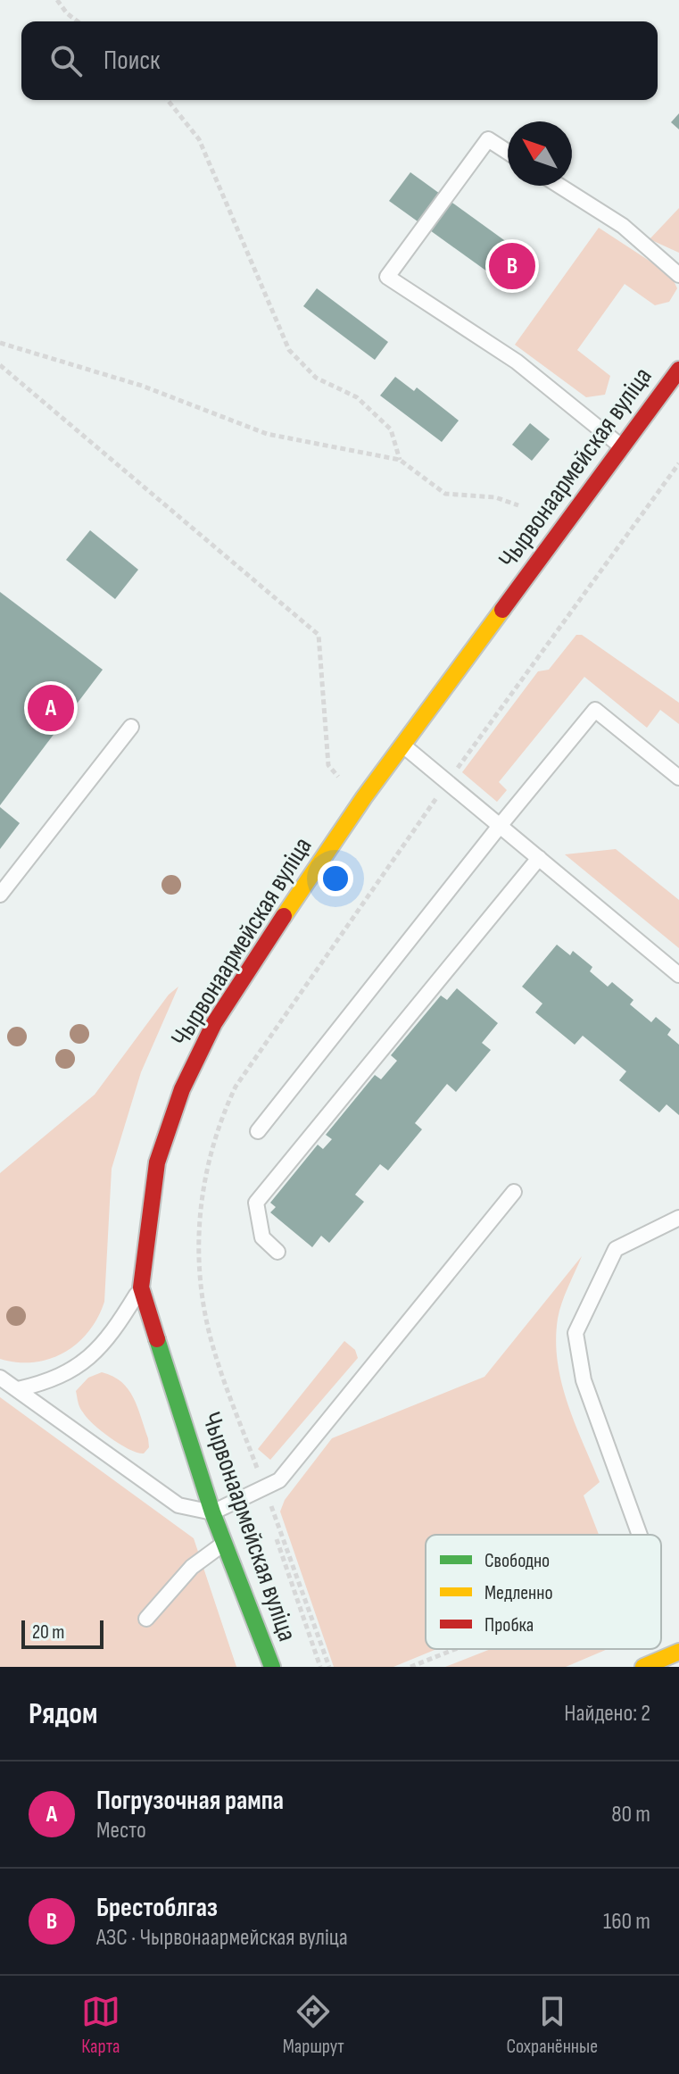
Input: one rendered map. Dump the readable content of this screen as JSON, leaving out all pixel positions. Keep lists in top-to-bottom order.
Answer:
{
  "streets": {
    "street": ["Чырвонаармейская вуліца"]
  },
  "legend": ["Свободно", "Медленно", "Пробка"],
  "scale_bar": "20 m",
  "north": "top left",
  "page": {
    "search": "Поиск",
    "pins": ["B", "A"],
    "scale": "20 m",
    "heading": ["Рядом", "Найдено: 2"],
    "list": [
      {
        "mark": "A",
        "name": "Погрузочная рампа",
        "note": "Место",
        "value": "80 m"
      },
      {
        "mark": "B",
        "name": "Брестоблгаз",
        "note": "АЗС · Чырвонаармейская вуліца",
        "value": "160 m"
      }
    ],
    "nav": ["Карта", "Маршрут", "Сохранённые"]
  }
}
